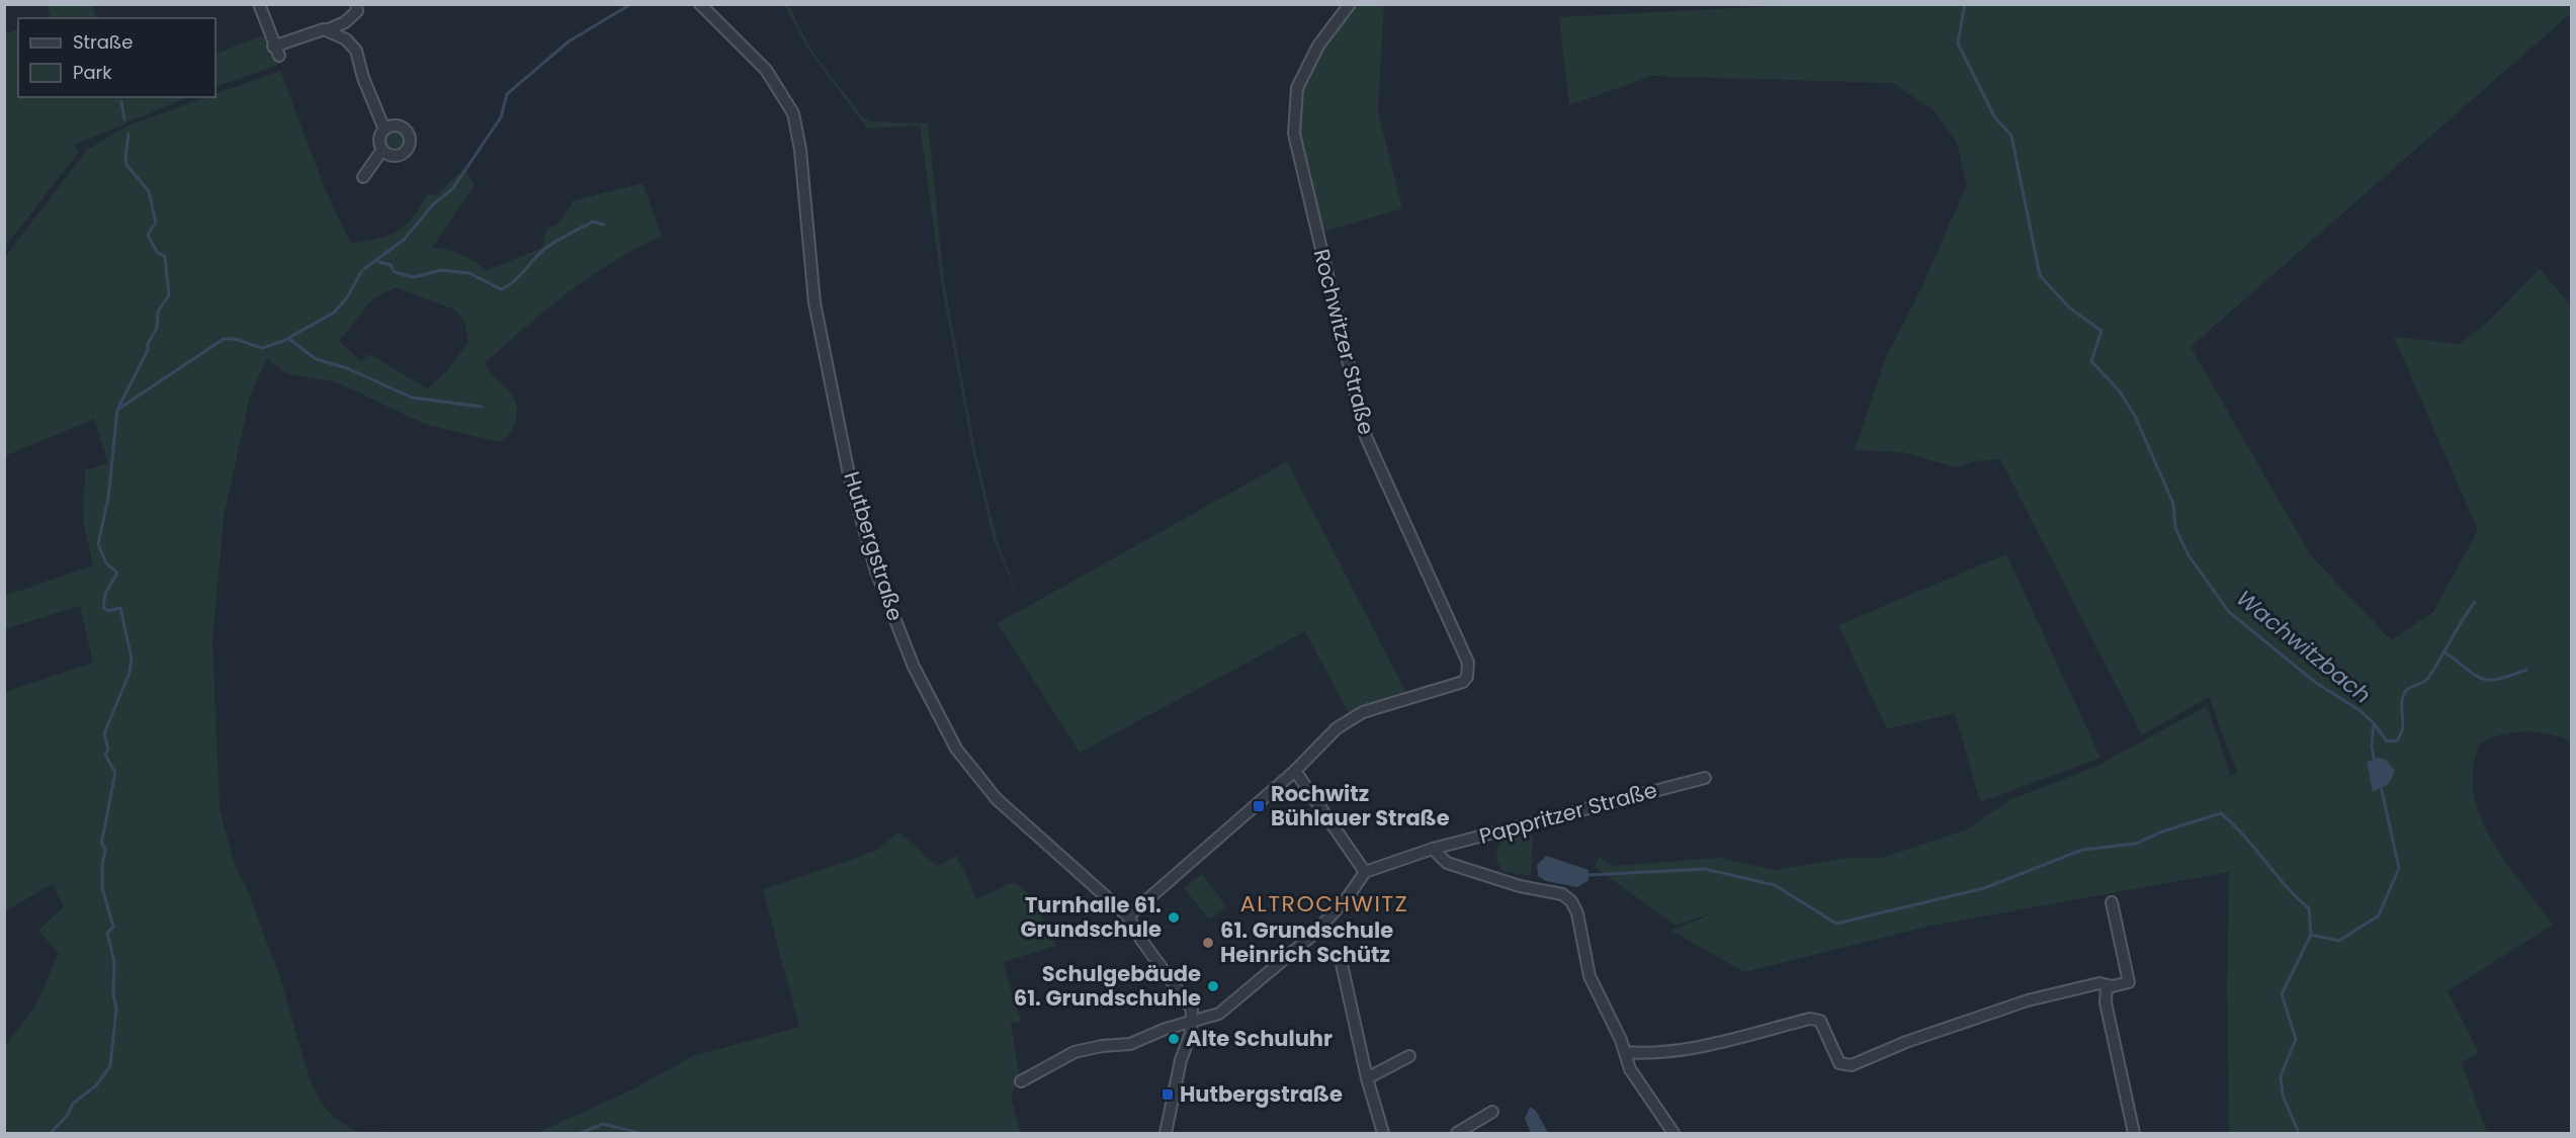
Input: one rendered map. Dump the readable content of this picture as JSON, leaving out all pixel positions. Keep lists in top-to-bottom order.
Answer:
{
  "streets": {
    "street": ["Rochwitzer Straße", "Hutbergstraße", "Pappritzer Straße"]
  },
  "districts": ["ALTROCHWITZ"],
  "water": ["Wachwitzbach"],
  "places": {
    "transit": ["Rochwitz Bühlauer Straße", "Hutbergstraße"],
    "other": [
      "Turnhalle 61. Grundschule",
      "61. Grundschule Heinrich Schütz",
      "Schulgebäude 61. Grundschuhle",
      "Alte Schuluhr"
    ]
  },
  "legend": ["Straße", "Park"]
}
